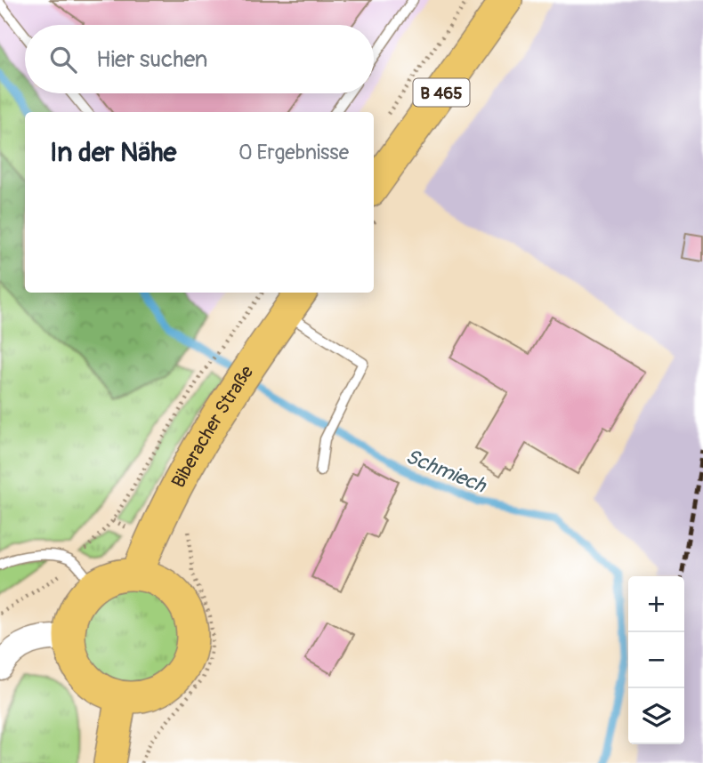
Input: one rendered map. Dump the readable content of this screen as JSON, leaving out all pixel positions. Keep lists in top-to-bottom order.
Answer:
{
  "streets": {
    "main road": ["B 465", "Biberacher Straße"]
  },
  "water": ["Schmiech"],
  "page": {
    "search": "Hier suchen",
    "heading": ["In der Nähe", "0 Ergebnisse"],
    "map_buttons": ["+", "−"]
  }
}
